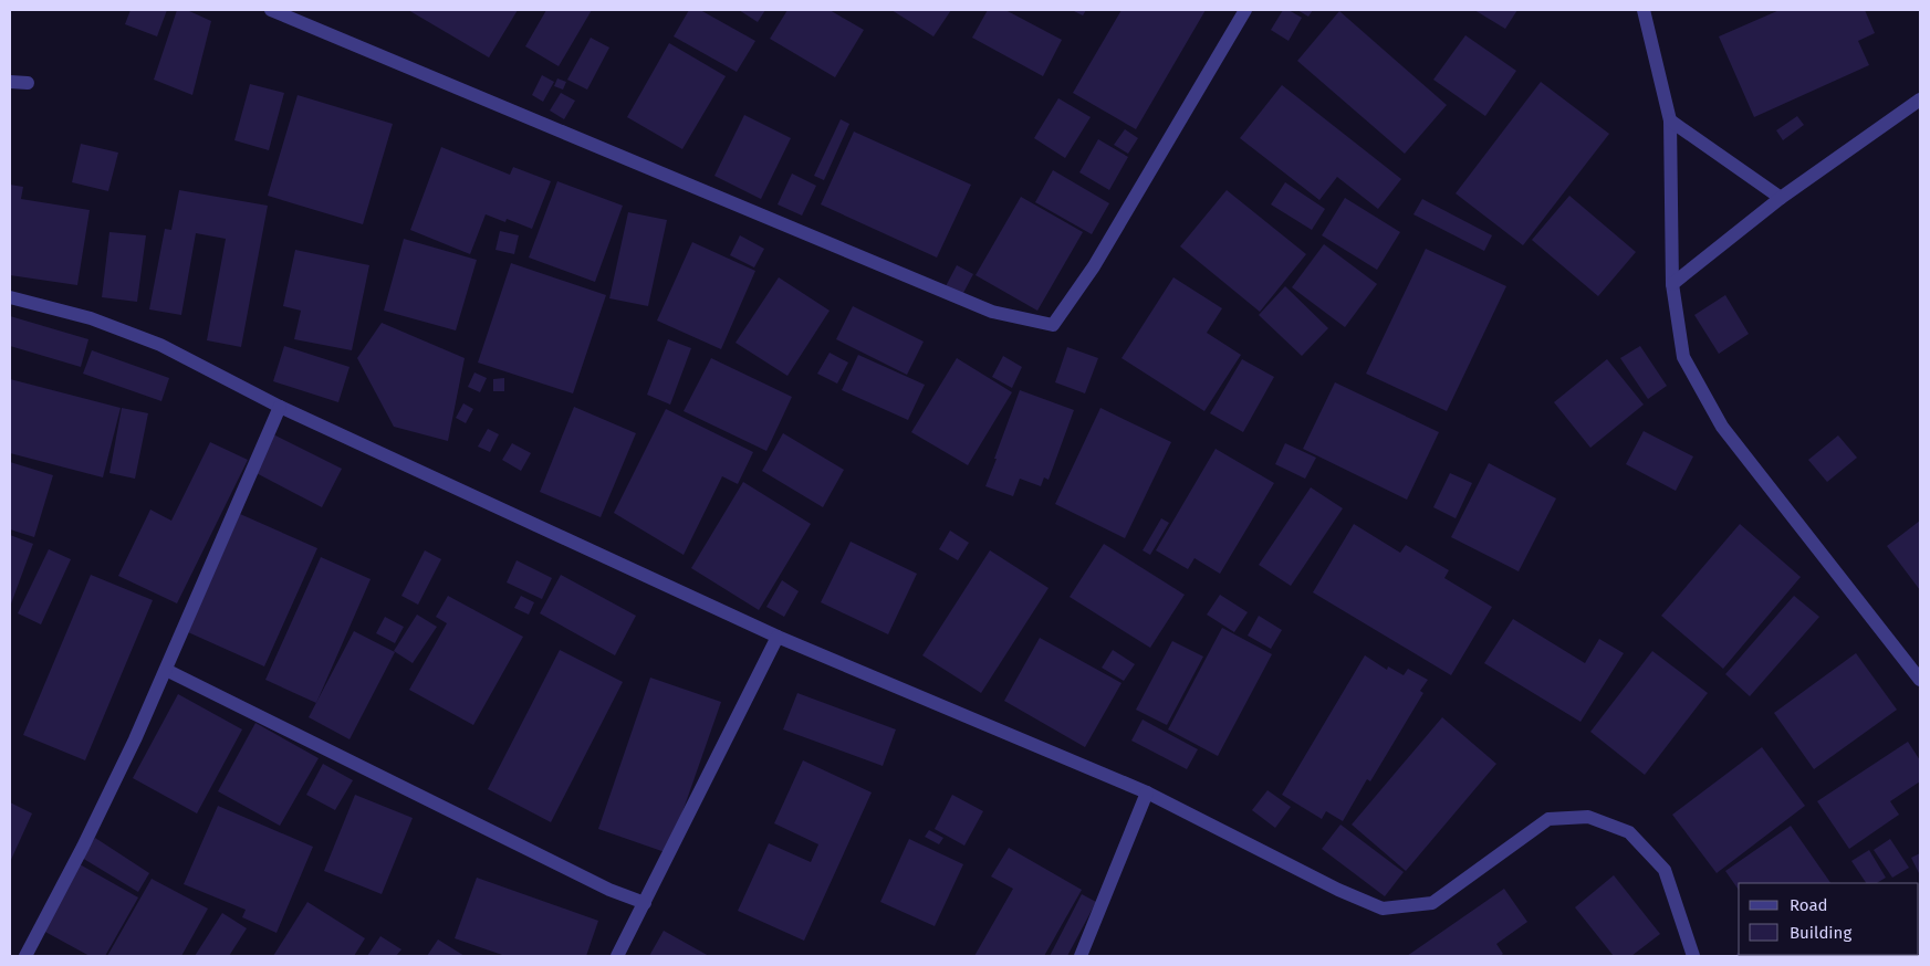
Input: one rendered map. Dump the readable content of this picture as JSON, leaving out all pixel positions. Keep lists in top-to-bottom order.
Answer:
{
  "legend": ["Road", "Building"]
}
